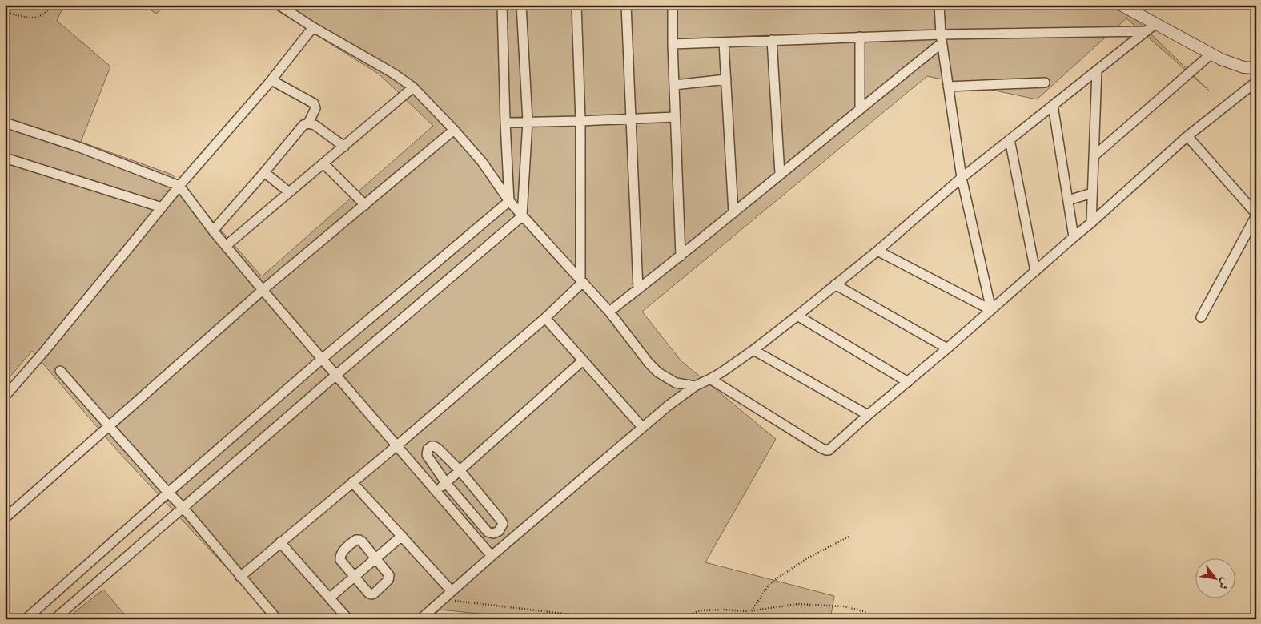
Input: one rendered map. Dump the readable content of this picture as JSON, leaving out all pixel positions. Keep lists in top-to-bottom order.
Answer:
{
  "north": "bottom right"
}
